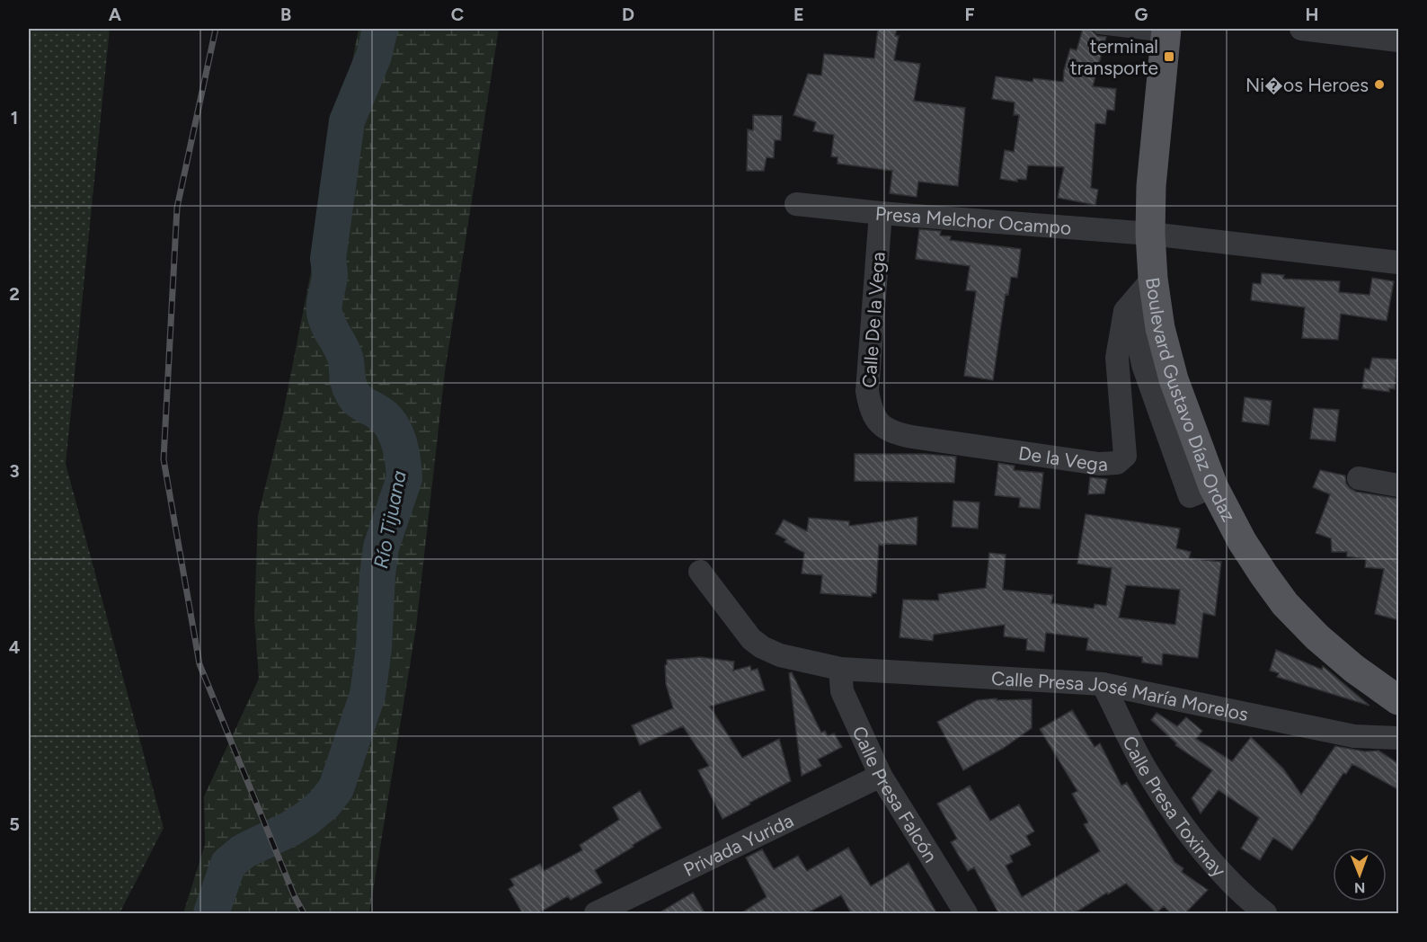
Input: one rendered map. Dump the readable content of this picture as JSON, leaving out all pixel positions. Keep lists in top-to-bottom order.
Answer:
{
  "streets": {
    "main road": ["Boulevard Gustavo Díaz Ordaz"],
    "street": [
      "Presa Melchor Ocampo",
      "Calle De la Vega",
      "De la Vega",
      "Calle Presa José María Morelos",
      "Calle Presa Falcón",
      "Calle Presa Toximay",
      "Privada Yurida"
    ]
  },
  "crossings": [
    ["Presa Melchor Ocampo", "Calle De la Vega"],
    ["Presa Melchor Ocampo", "Boulevard Gustavo Díaz Ordaz"],
    ["Calle De la Vega", "De la Vega"],
    ["Boulevard Gustavo Díaz Ordaz", "De la Vega"],
    ["Calle Presa José María Morelos", "Calle Presa Falcón"],
    ["Calle Presa José María Morelos", "Calle Presa Toximay"],
    ["Calle Presa Falcón", "Privada Yurida"]
  ],
  "water": ["Río Tijuana"],
  "places": {
    "transit": ["terminal transporte"],
    "other": ["Ni�os Heroes"]
  },
  "north": "bottom",
  "grid": {
    "columns": [
      "A",
      "B",
      "C",
      "D",
      "E",
      "F",
      "G",
      "H"
    ],
    "rows": [
      "1",
      "2",
      "3",
      "4",
      "5"
    ]
  }
}
